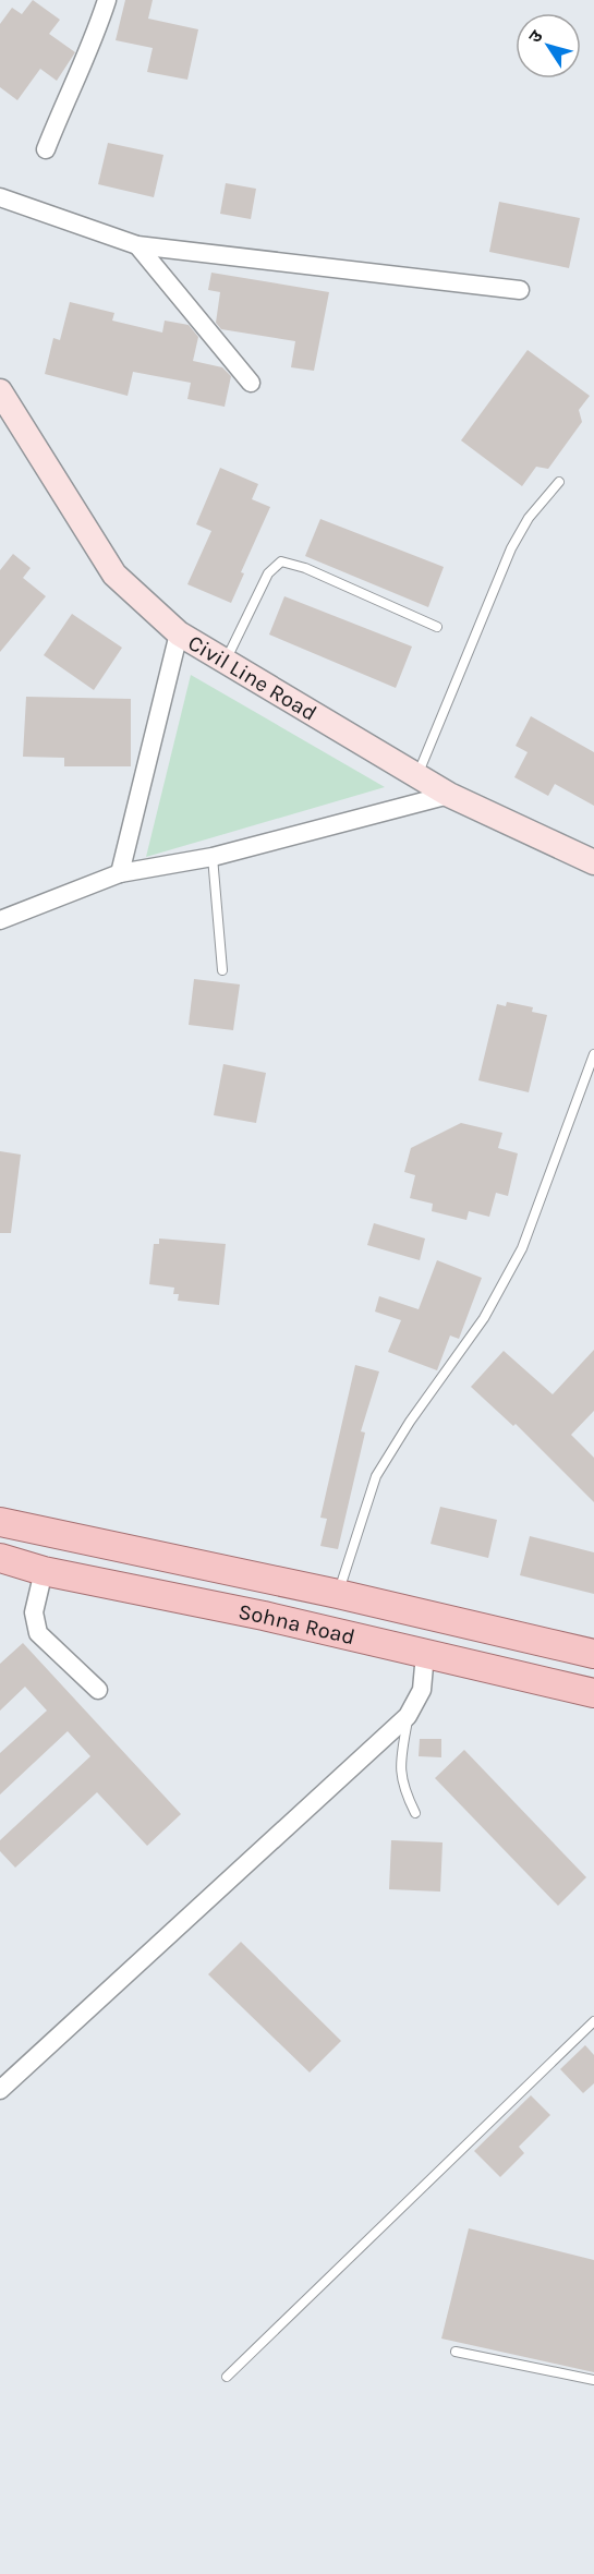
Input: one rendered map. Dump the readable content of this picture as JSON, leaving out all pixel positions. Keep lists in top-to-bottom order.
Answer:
{
  "streets": {
    "main road": ["Sohna Road"],
    "street": ["Civil Line Road"]
  },
  "north": "top left"
}
